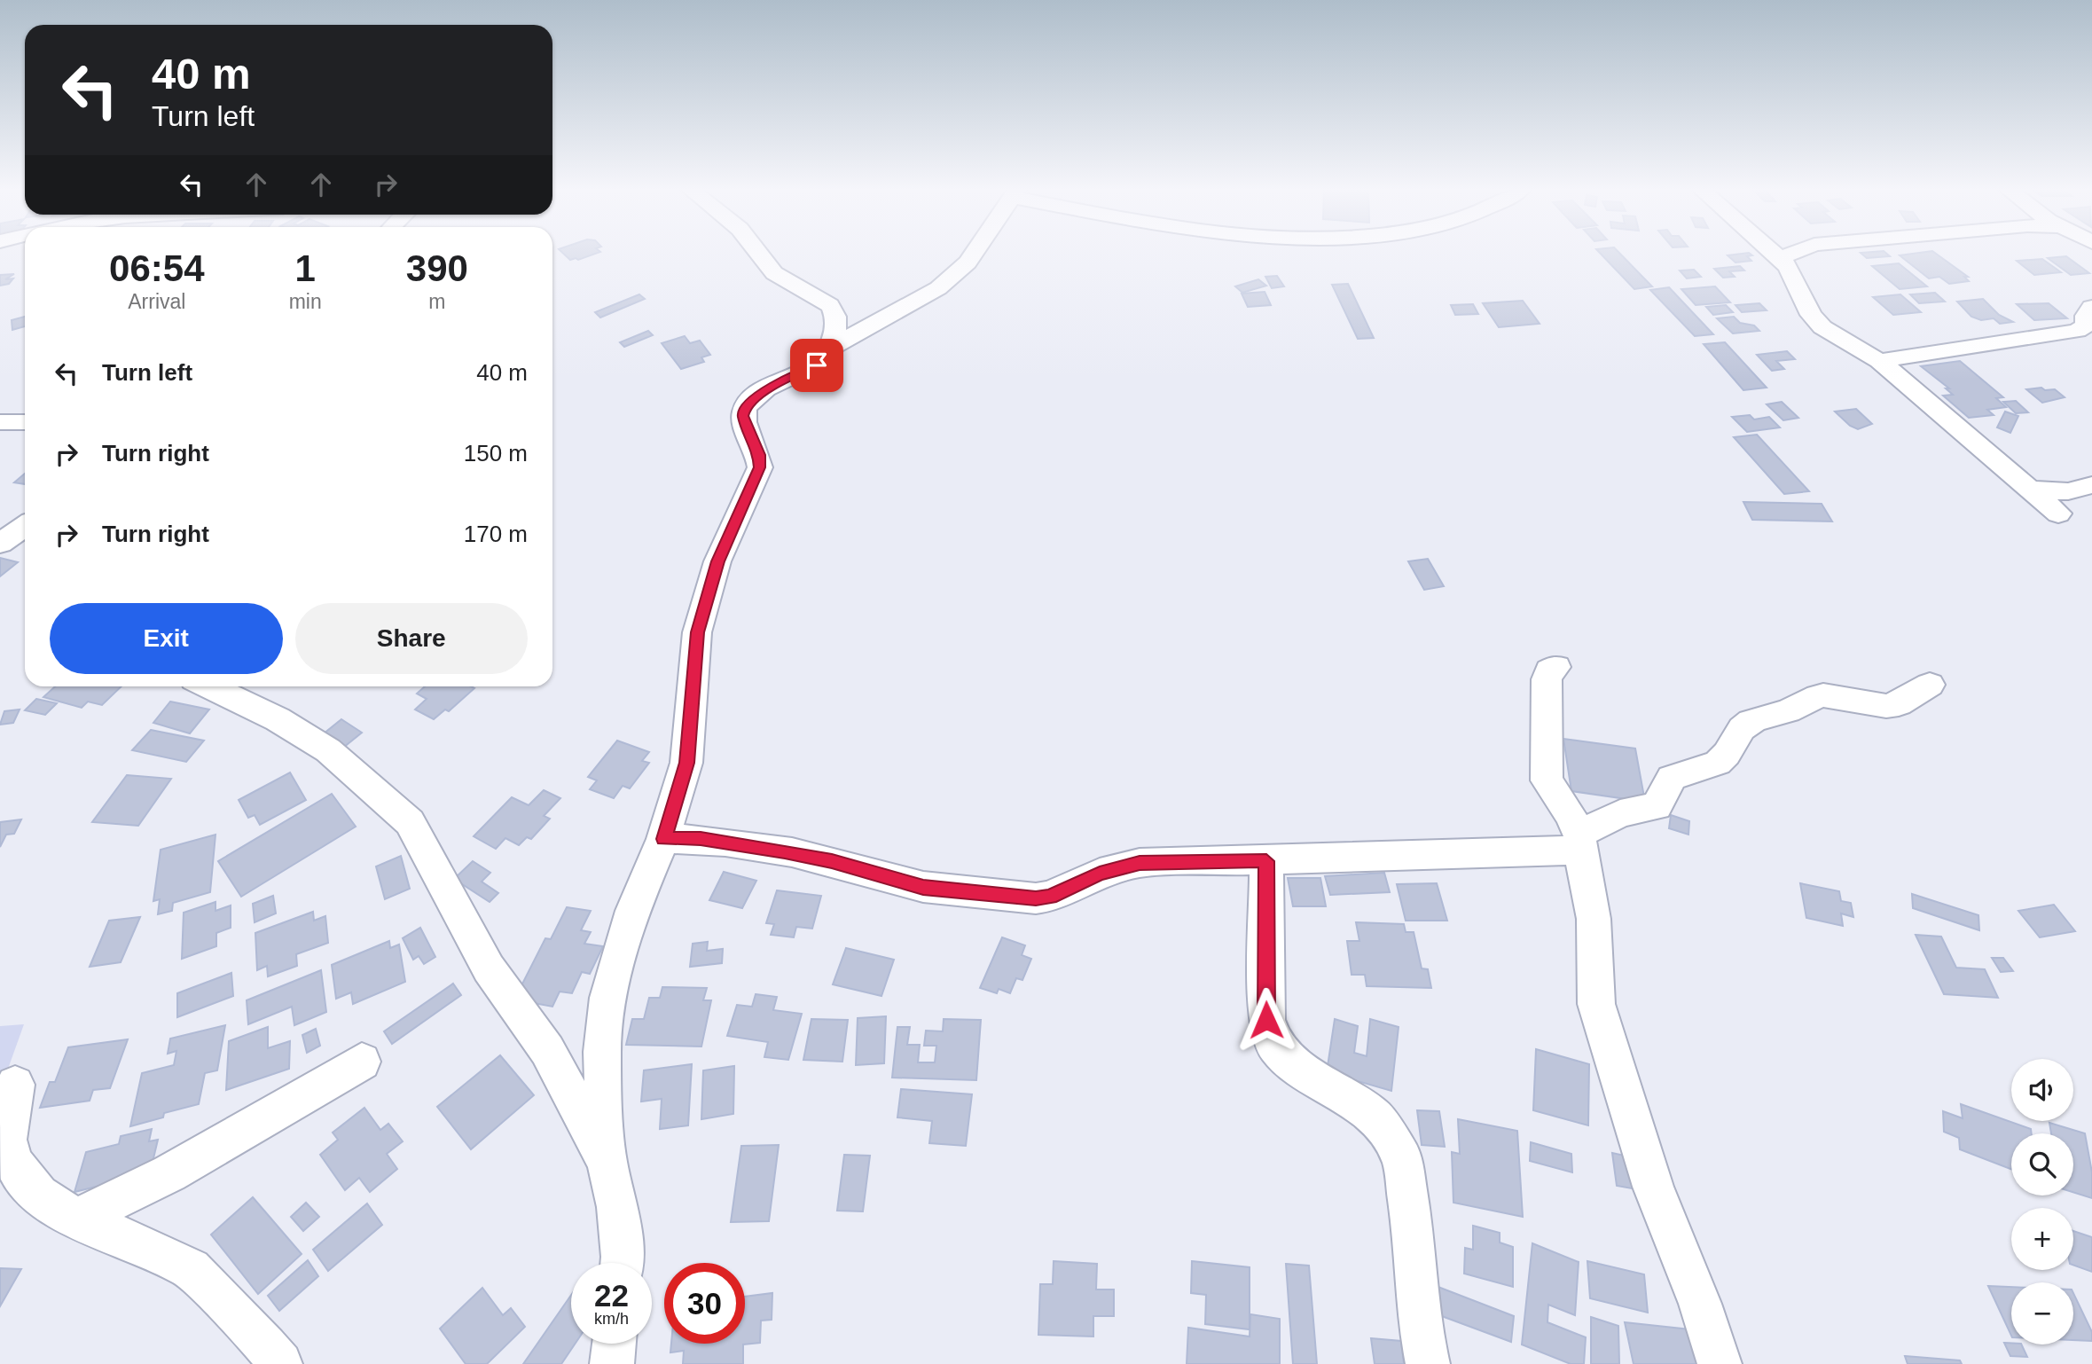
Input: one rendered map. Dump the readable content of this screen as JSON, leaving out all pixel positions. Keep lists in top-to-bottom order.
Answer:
{
  "page": {
    "turn": ["40 m", "Turn left"],
    "eta": [
      "06:54",
      "Arrival",
      "1",
      "min",
      "390",
      "m"
    ],
    "list": [
      {
        "name": "Turn left",
        "value": "40 m"
      },
      {
        "name": "Turn right",
        "value": "150 m"
      },
      {
        "name": "Turn right",
        "value": "170 m"
      }
    ],
    "buttons": ["Exit", "Share"],
    "map_buttons": ["+", "−"],
    "speed": "22 km/h",
    "limit": "30"
  }
}
